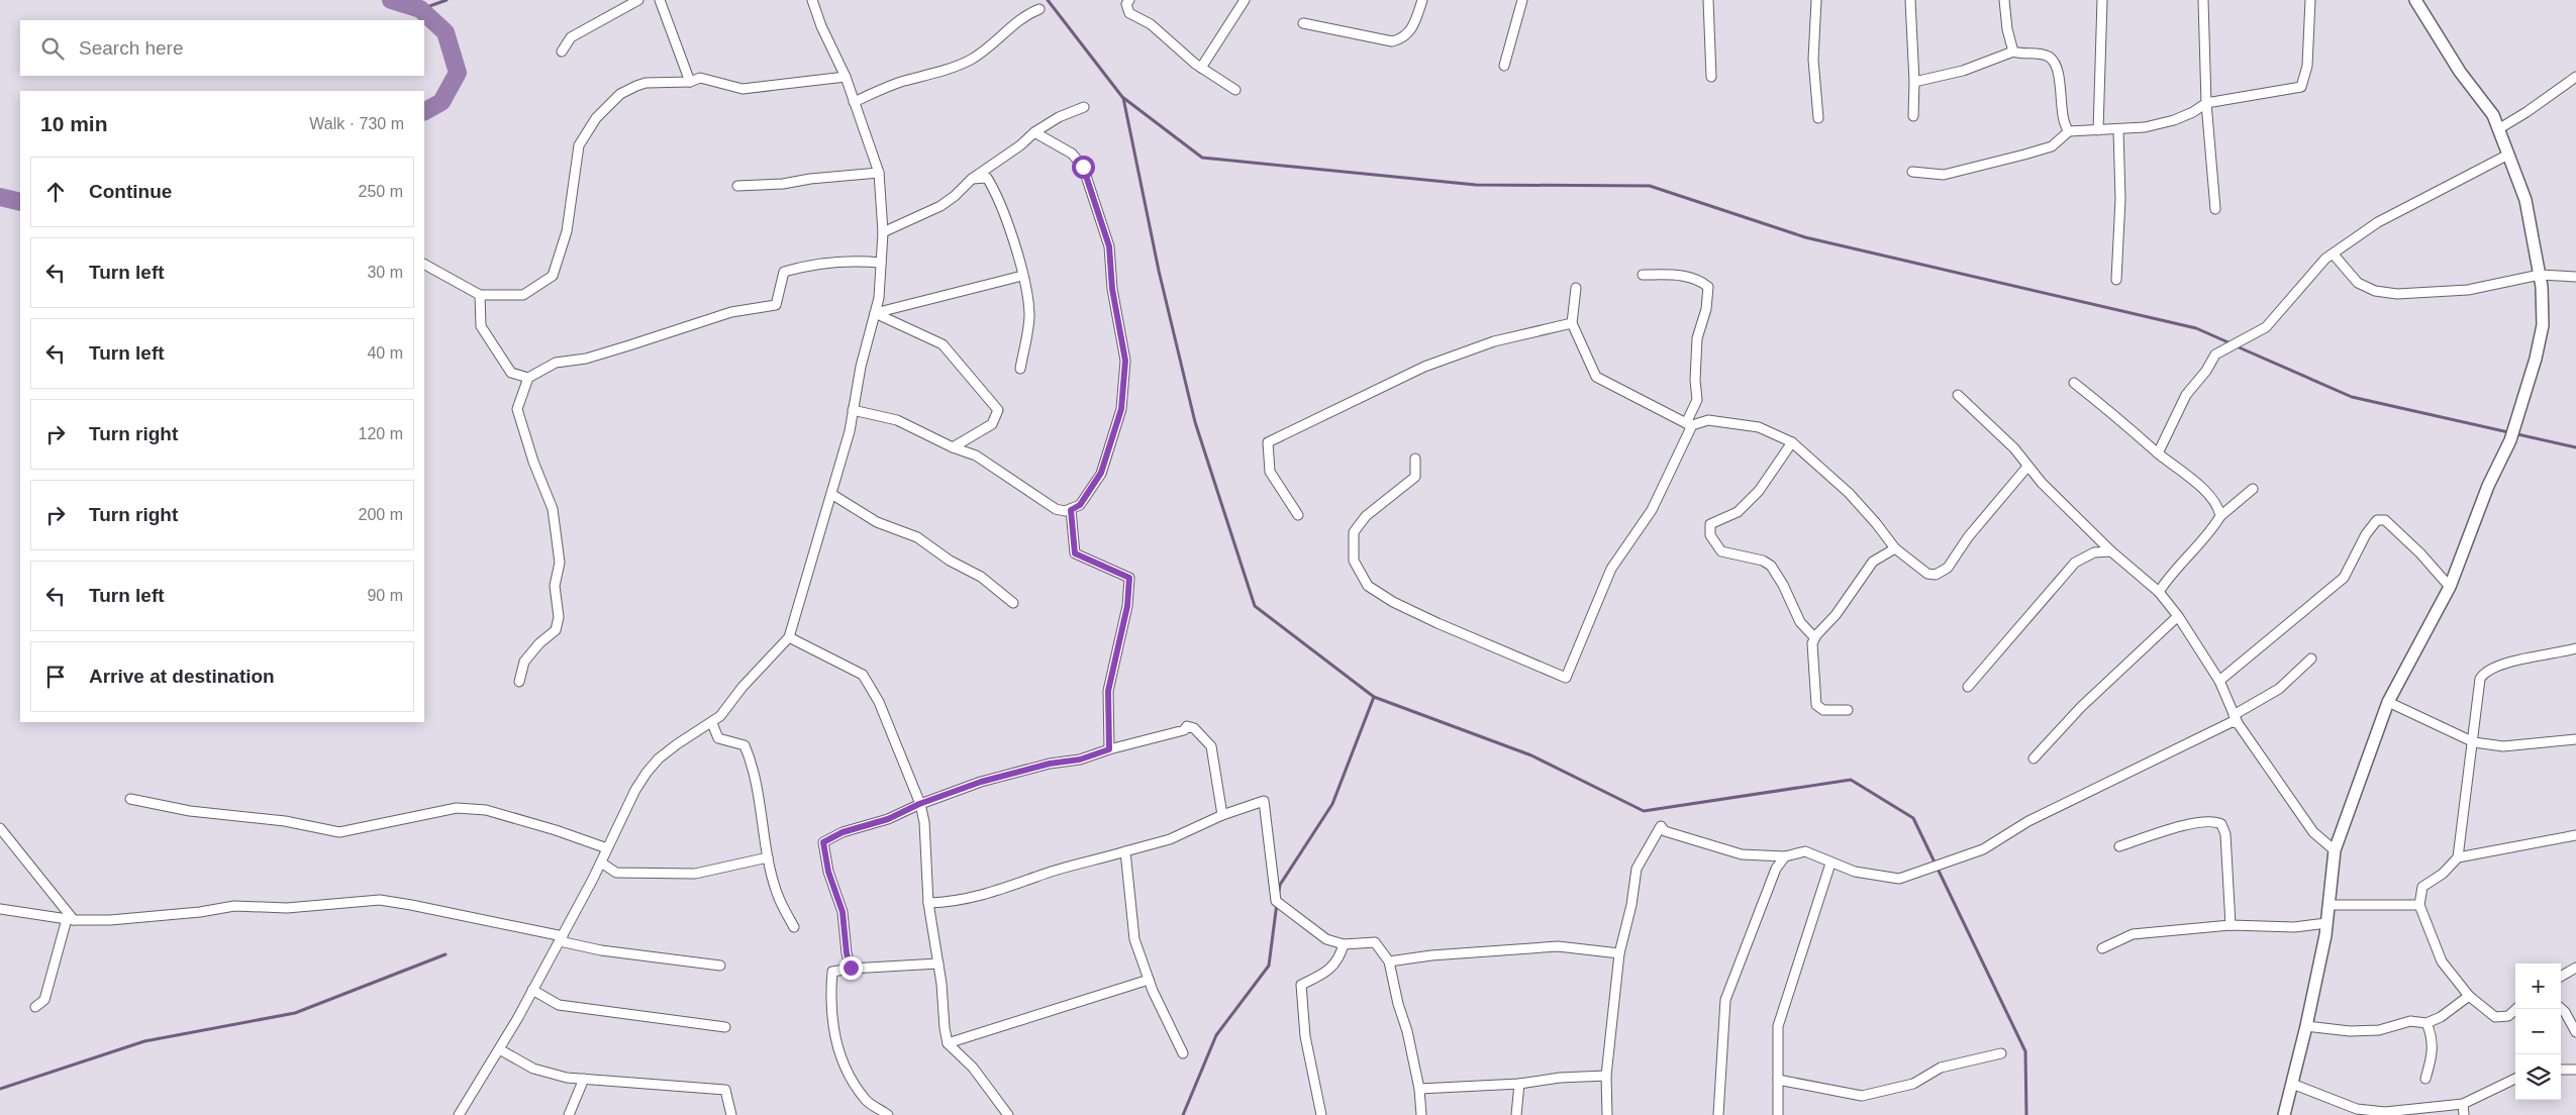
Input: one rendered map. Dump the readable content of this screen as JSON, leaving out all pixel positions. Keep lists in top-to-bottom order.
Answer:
{
  "page": {
    "search": "Search here",
    "heading": ["10 min", "Walk · 730 m"],
    "list": [
      ["Continue", "250 m"],
      ["Turn left", "30 m"],
      ["Turn left", "40 m"],
      ["Turn right", "120 m"],
      ["Turn right", "200 m"],
      ["Turn left", "90 m"],
      "Arrive at destination"
    ],
    "map_buttons": ["+", "−"]
  }
}
